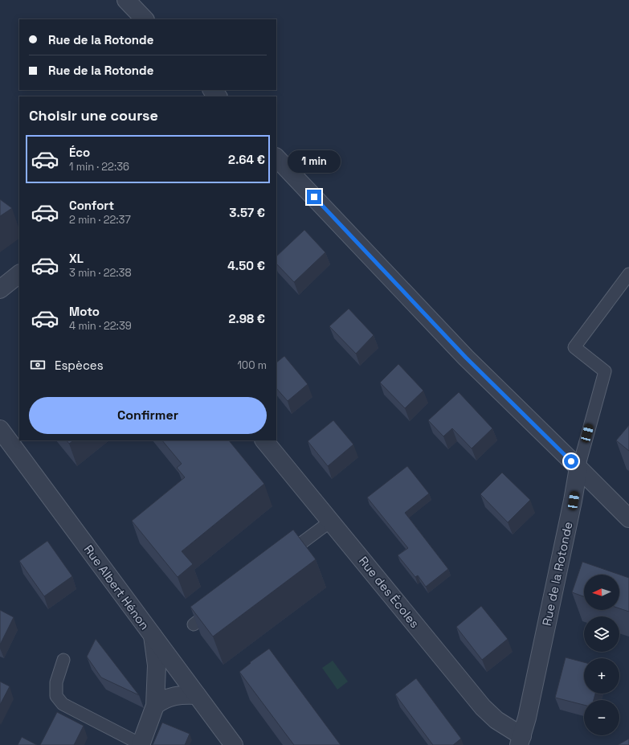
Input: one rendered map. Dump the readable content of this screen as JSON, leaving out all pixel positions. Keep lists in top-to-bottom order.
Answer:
{
  "streets": {
    "street": ["Rue de la Rotonde", "Rue Albert Hénon", "Rue des Écoles"]
  },
  "crossings": [
    ["Rue de la Rotonde", "Rue des Écoles"]
  ],
  "north": "left",
  "page": {
    "banner": ["Rue de la Rotonde", "Rue de la Rotonde"],
    "heading": "Choisir une course",
    "list": [
      {
        "name": "Éco",
        "note": "1 min · 22:36",
        "value": "2.64 €"
      },
      {
        "name": "Confort",
        "note": "2 min · 22:37",
        "value": "3.57 €"
      },
      {
        "name": "XL",
        "note": "3 min · 22:38",
        "value": "4.50 €"
      },
      {
        "name": "Moto",
        "note": "4 min · 22:39",
        "value": "2.98 €"
      }
    ],
    "bubble": "1 min",
    "pay": ["Espèces", "100 m"],
    "buttons": "Confirmer",
    "map_buttons": ["+", "−"]
  }
}
